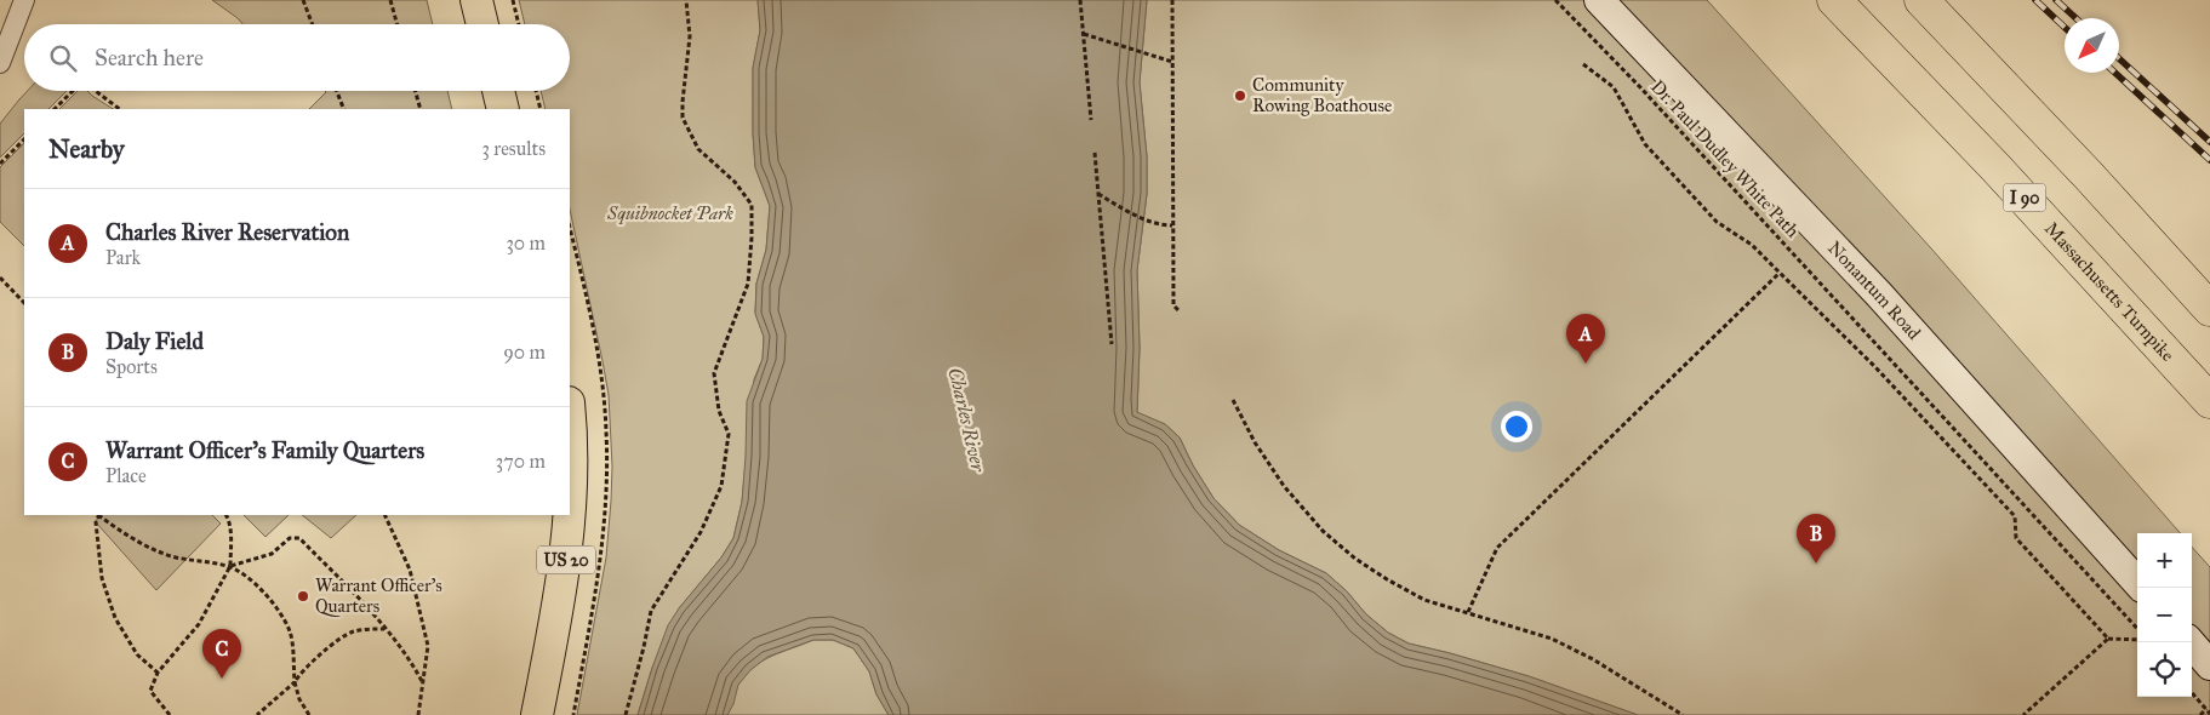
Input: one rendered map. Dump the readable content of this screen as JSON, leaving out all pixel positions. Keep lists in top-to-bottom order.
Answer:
{
  "streets": {
    "highway": ["I 90", "Massachusetts Turnpike"],
    "main road": ["Nonantum Road", "US 20"],
    "path": ["Dr. Paul Dudley White Path"]
  },
  "water": ["Charles River"],
  "parks": ["Squibnocket Park"],
  "places": ["Community Rowing Boathouse", "Warrant Officer's Quarters"],
  "north": "bottom left",
  "page": {
    "search": "Search here",
    "heading": ["Nearby", "3 results"],
    "list": [
      {
        "mark": "A",
        "name": "Charles River Reservation",
        "note": "Park",
        "value": "30 m"
      },
      {
        "mark": "B",
        "name": "Daly Field",
        "note": "Sports",
        "value": "90 m"
      },
      {
        "mark": "C",
        "name": "Warrant Officer's Family Quarters",
        "note": "Place",
        "value": "370 m"
      }
    ],
    "pins": ["A", "B", "C"],
    "map_buttons": ["+", "−"]
  }
}
